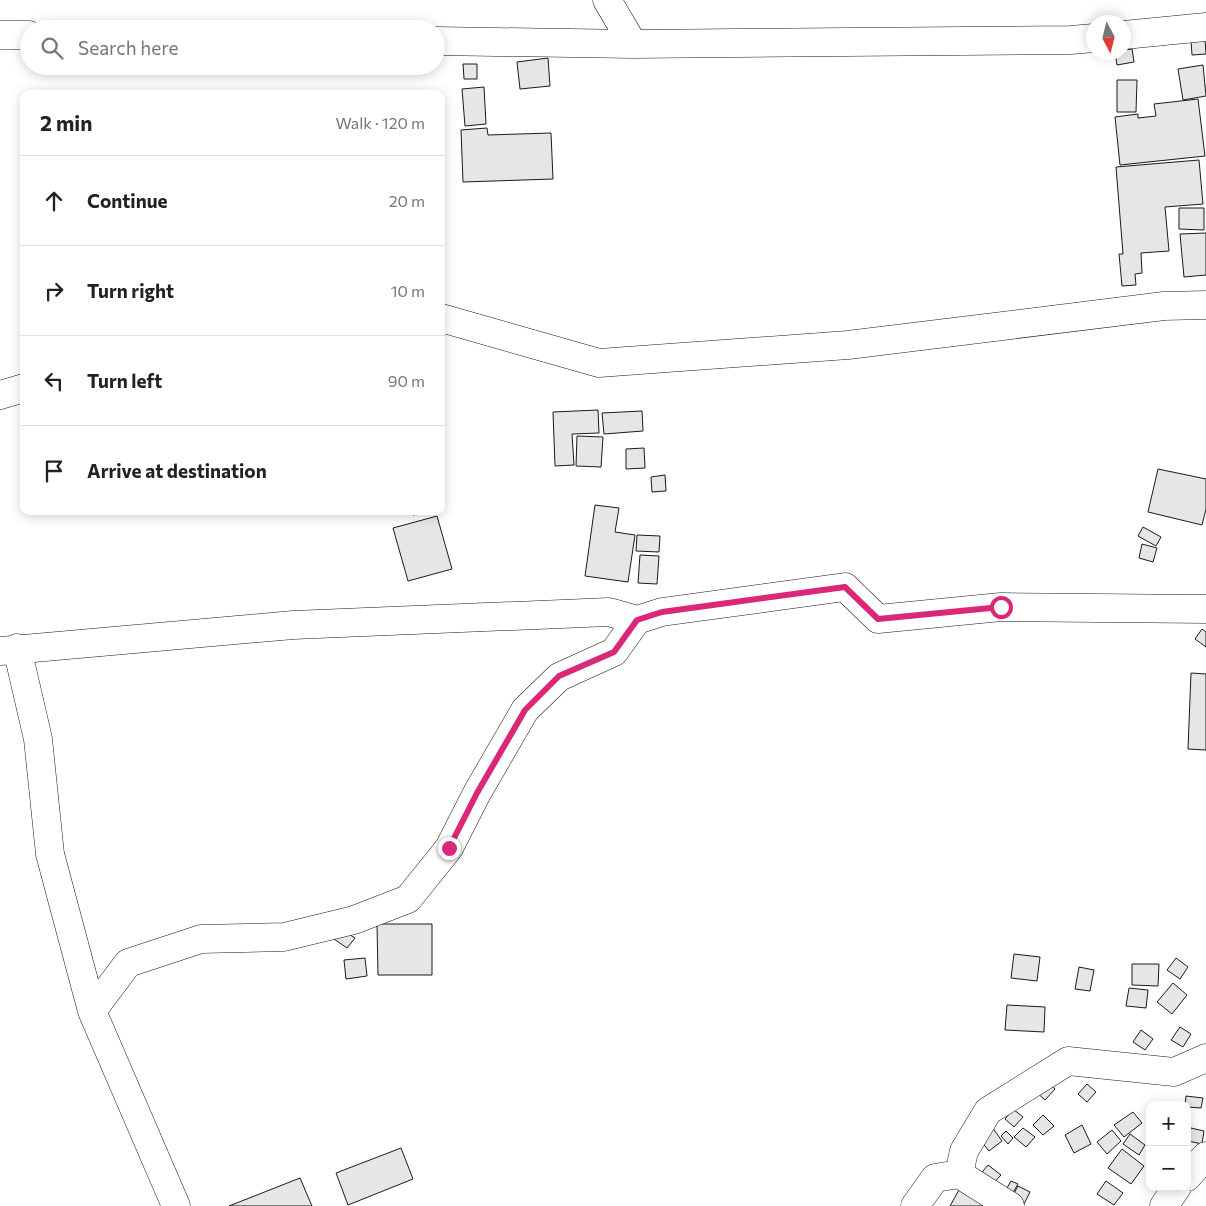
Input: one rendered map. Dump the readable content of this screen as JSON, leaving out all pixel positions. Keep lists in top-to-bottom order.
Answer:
{
  "north": "bottom",
  "page": {
    "search": "Search here",
    "heading": ["2 min", "Walk · 120 m"],
    "list": [
      ["Continue", "20 m"],
      ["Turn right", "10 m"],
      ["Turn left", "90 m"],
      "Arrive at destination"
    ],
    "map_buttons": ["+", "−"]
  }
}
